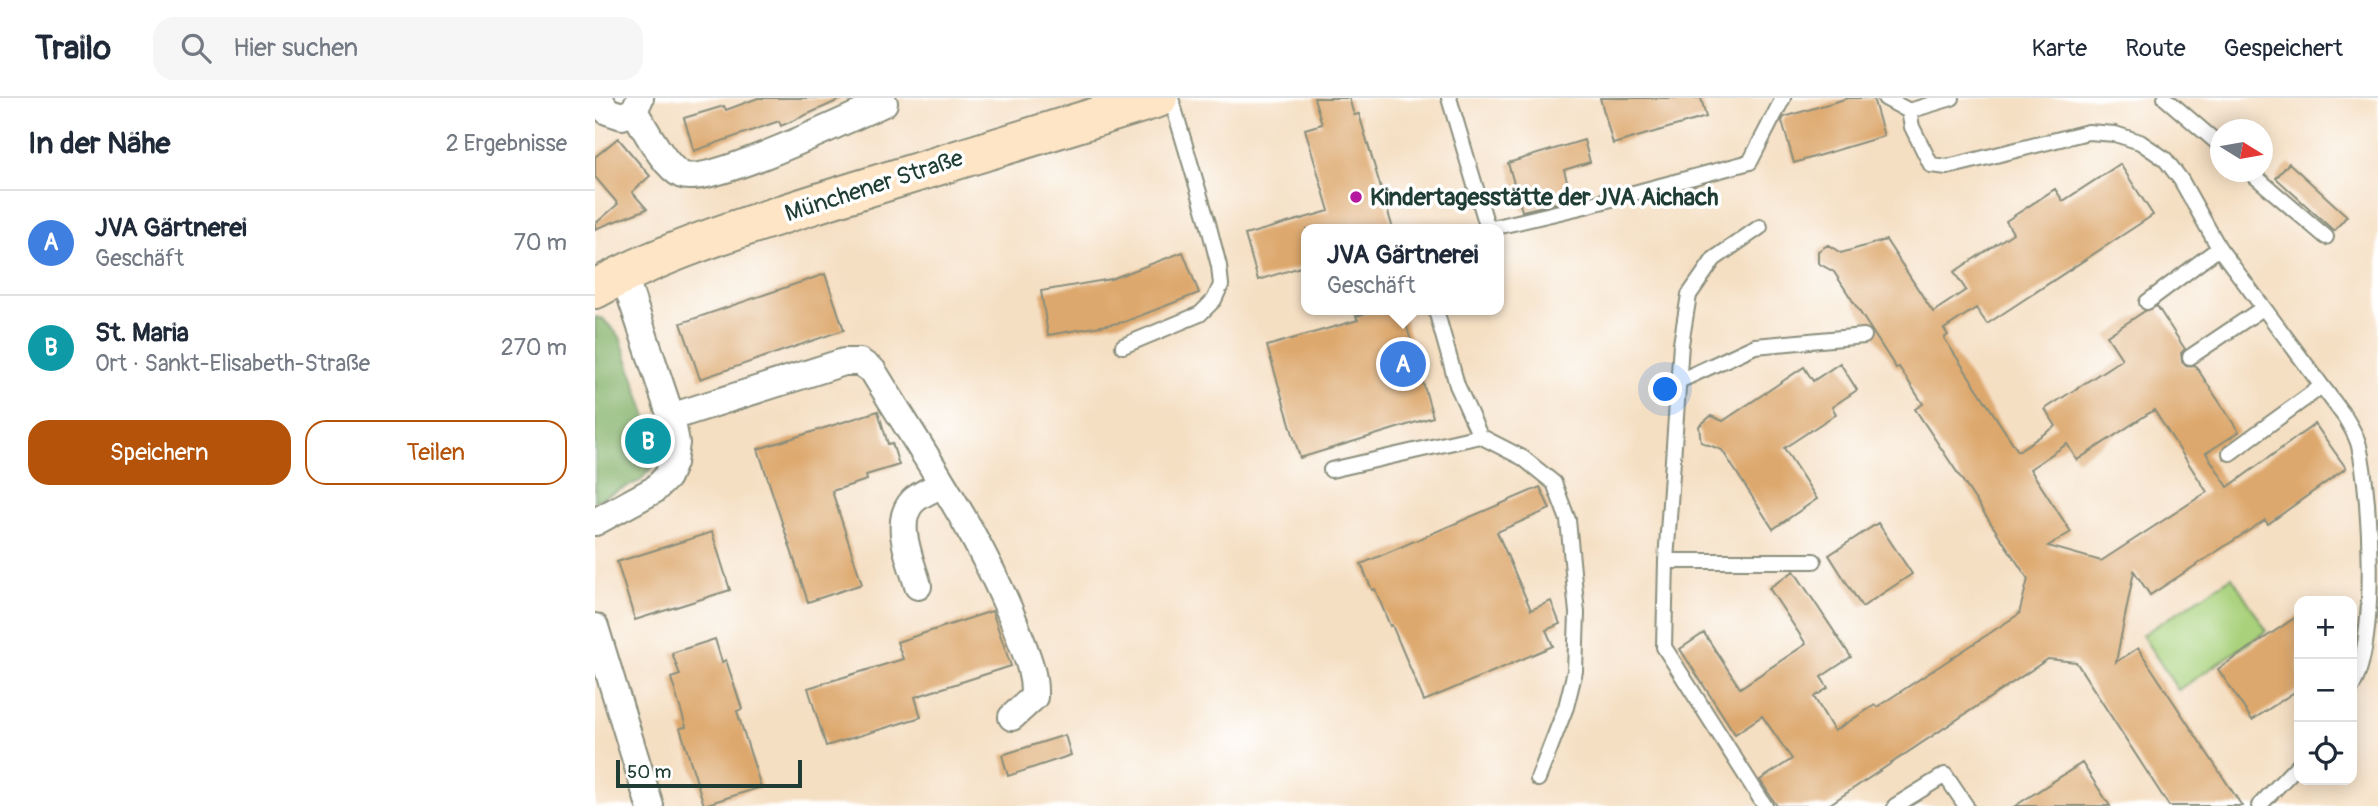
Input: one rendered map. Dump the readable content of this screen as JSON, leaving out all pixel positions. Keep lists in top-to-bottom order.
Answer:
{
  "streets": {
    "main road": ["Münchener Straße"]
  },
  "places": ["Kindertagesstätte der JVA Aichach"],
  "scale_bar": "50 m",
  "north": "right",
  "page": {
    "header": "Trailo",
    "search": "Hier suchen",
    "nav": ["Karte", "Route", "Gespeichert"],
    "heading": ["In der Nähe", "2 Ergebnisse"],
    "list": [
      {
        "mark": "A",
        "name": "JVA Gärtnerei",
        "note": "Geschäft",
        "value": "70 m"
      },
      {
        "mark": "B",
        "name": "St. Maria",
        "note": "Ort · Sankt-Elisabeth-Straße",
        "value": "270 m"
      }
    ],
    "popup": ["JVA Gärtnerei", "Geschäft"],
    "pins": ["A", "B"],
    "buttons": ["Speichern", "Teilen"],
    "map_buttons": ["+", "−"],
    "scale": "50 m"
  }
}
